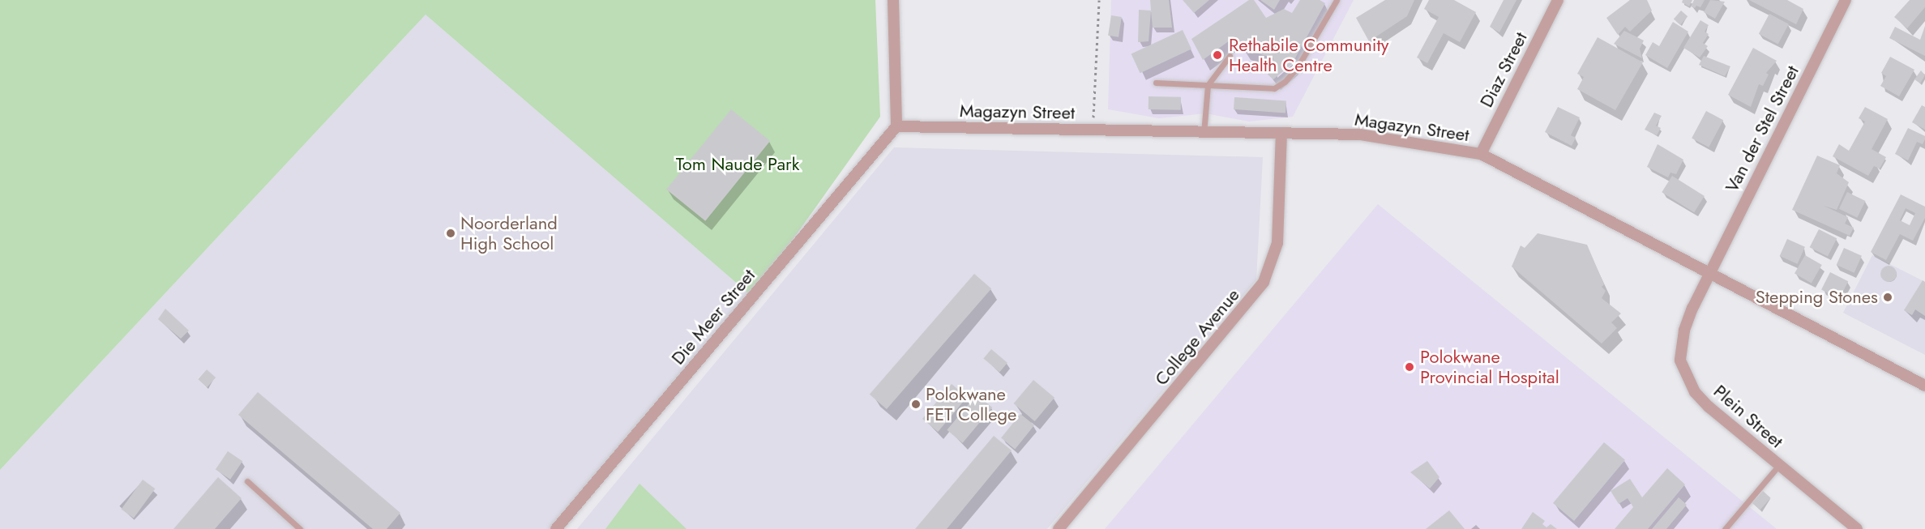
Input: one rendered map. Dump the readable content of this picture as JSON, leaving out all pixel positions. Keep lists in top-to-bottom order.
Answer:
{
  "streets": {
    "street": [
      "Diaz Street",
      "Magazyn Street",
      "Van der Stel Street",
      "Die Meer Street",
      "College Avenue",
      "Plein Street"
    ]
  },
  "crossings": [
    ["Diaz Street", "Magazyn Street"],
    ["Magazyn Street", "Van der Stel Street"],
    ["Magazyn Street", "Die Meer Street"],
    ["Magazyn Street", "College Avenue"],
    ["Magazyn Street", "Plein Street"],
    ["Van der Stel Street", "Plein Street"]
  ],
  "parks": ["Tom Naude Park"],
  "places": [
    "Rethabile Community Health Centre",
    "Noorderland High School",
    "Stepping Stones",
    "Polokwane Provincial Hospital",
    "Polokwane FET College"
  ]
}
